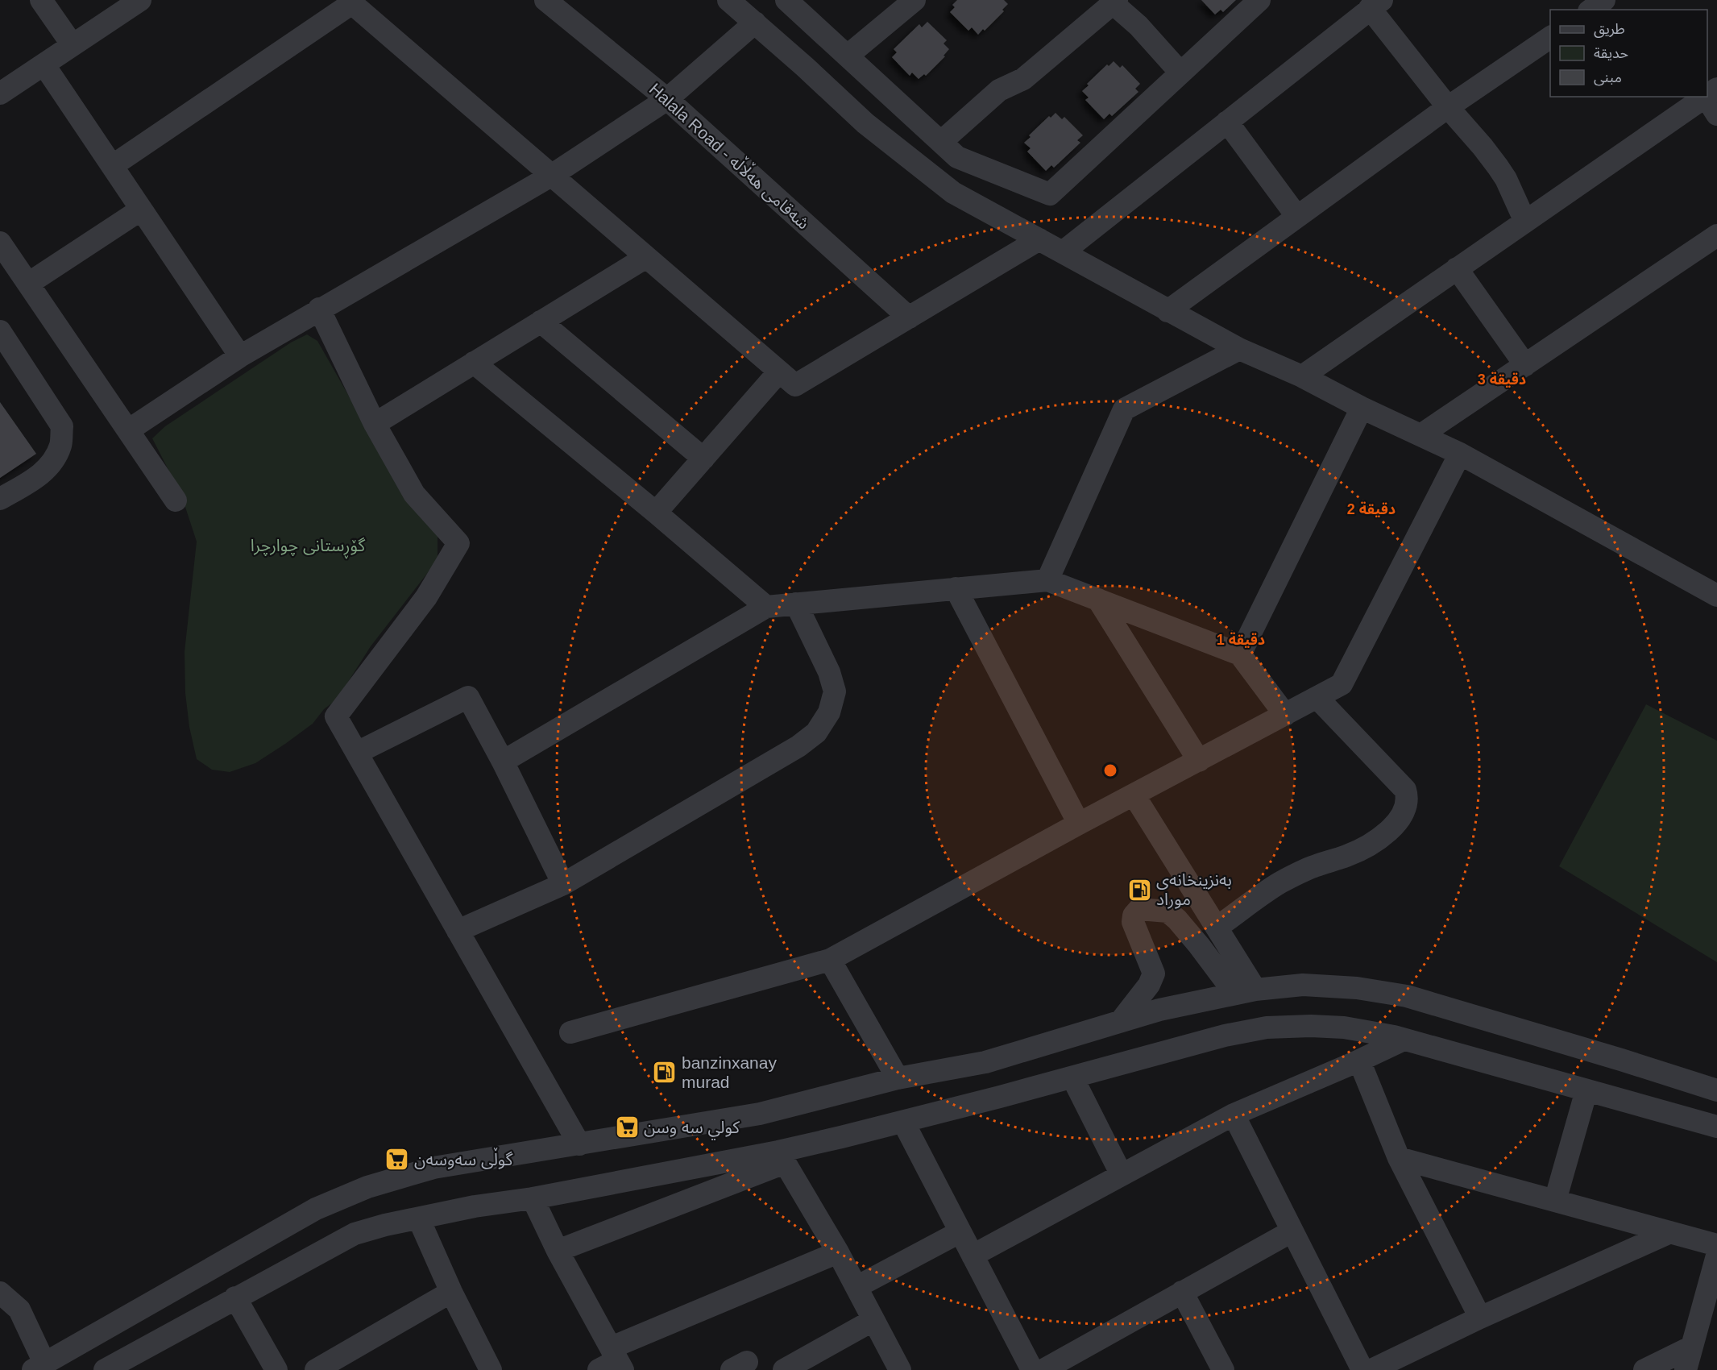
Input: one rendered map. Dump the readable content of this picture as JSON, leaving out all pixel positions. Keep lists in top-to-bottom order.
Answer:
{
  "streets": {
    "street": ["Halala Road - شەقامی هەڵاڵە"]
  },
  "parks": ["گۆڕستانی چوارچرا"],
  "places": {
    "fuel station": ["بەنزینخانەی موراد", "banzinxanay murad"],
    "supermarket": ["كولي سه وسن", "گوڵی سەوسەن"]
  },
  "legend": ["طريق", "حديقة", "مبنى"],
  "rings": ["3 دقيقة", "2 دقيقة", "1 دقيقة"]
}
